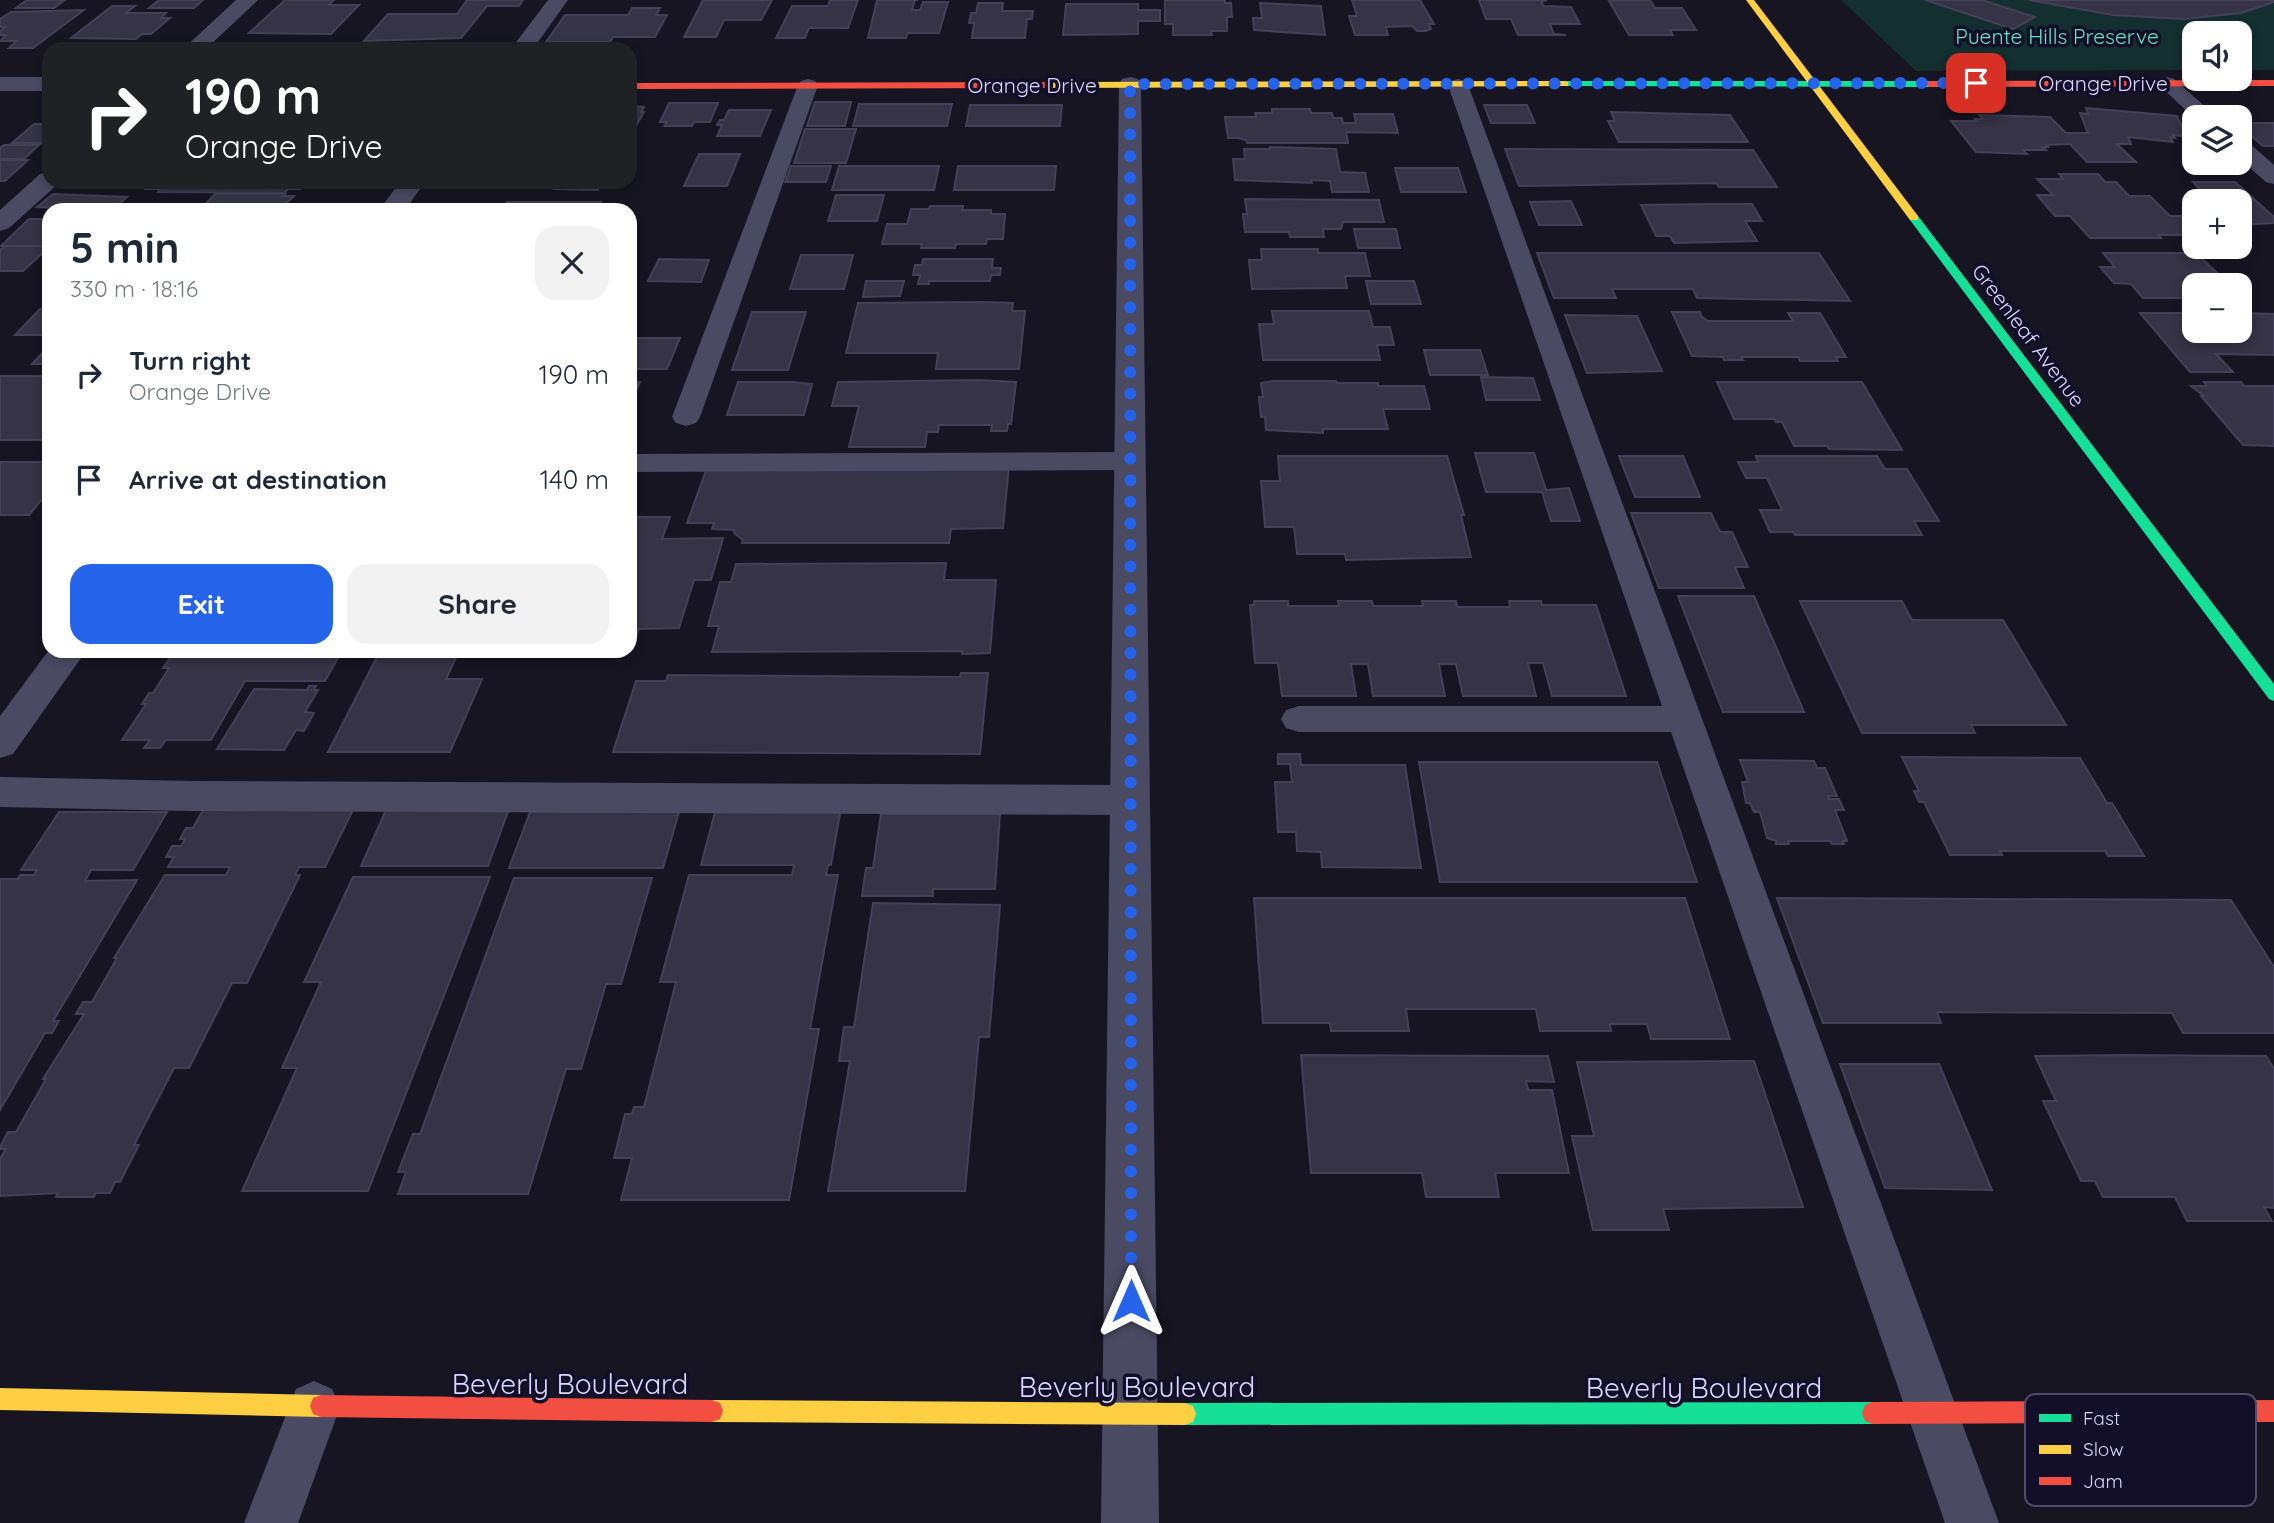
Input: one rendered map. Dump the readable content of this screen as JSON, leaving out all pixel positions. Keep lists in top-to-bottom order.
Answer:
{
  "streets": {
    "street": ["Orange Drive", "Greenleaf Avenue", "Beverly Boulevard"]
  },
  "crossings": [
    ["Orange Drive", "Greenleaf Avenue"]
  ],
  "parks": ["Puente Hills Preserve"],
  "legend": ["Fast", "Slow", "Jam"],
  "page": {
    "map_buttons": ["+", "−"],
    "turn": ["190 m", "Orange Drive"],
    "heading": ["5 min", "330 m · 18:16"],
    "list": [
      {
        "name": "Turn right",
        "note": "Orange Drive",
        "value": "190 m"
      },
      {
        "name": "Arrive at destination",
        "value": "140 m"
      }
    ],
    "buttons": ["Exit", "Share"]
  }
}
